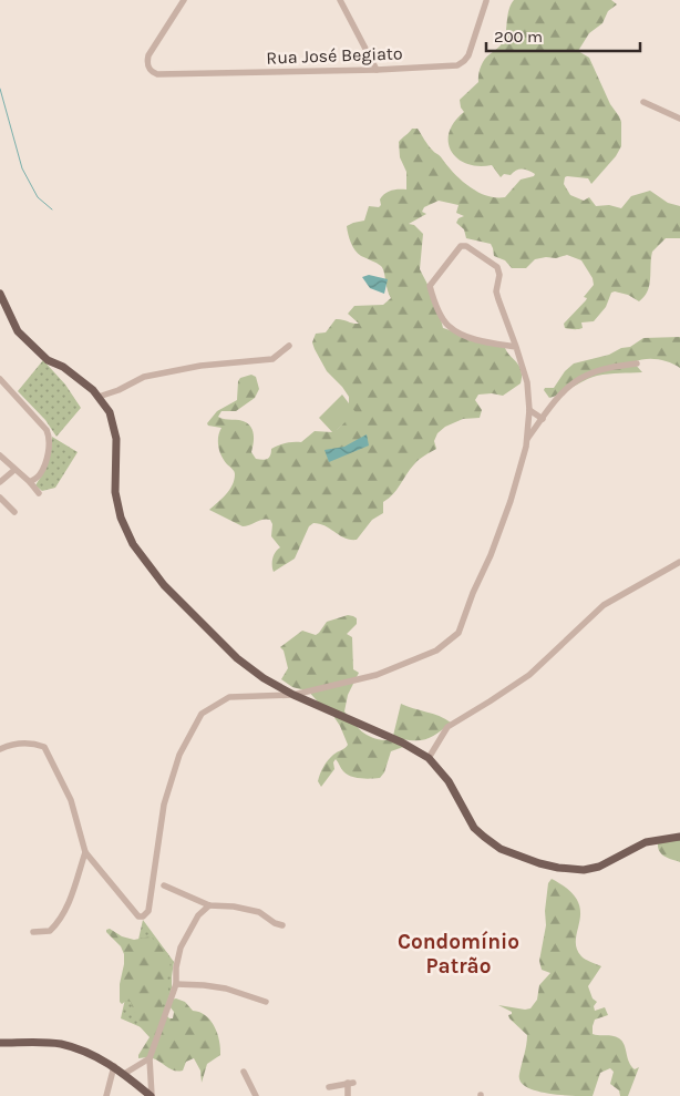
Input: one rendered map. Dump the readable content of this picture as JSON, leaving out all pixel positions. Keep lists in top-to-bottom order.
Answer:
{
  "streets": {
    "street": ["Rua José Begiato"]
  },
  "districts": ["Condomínio Patrão"],
  "scale_bar": "200 m"
}
